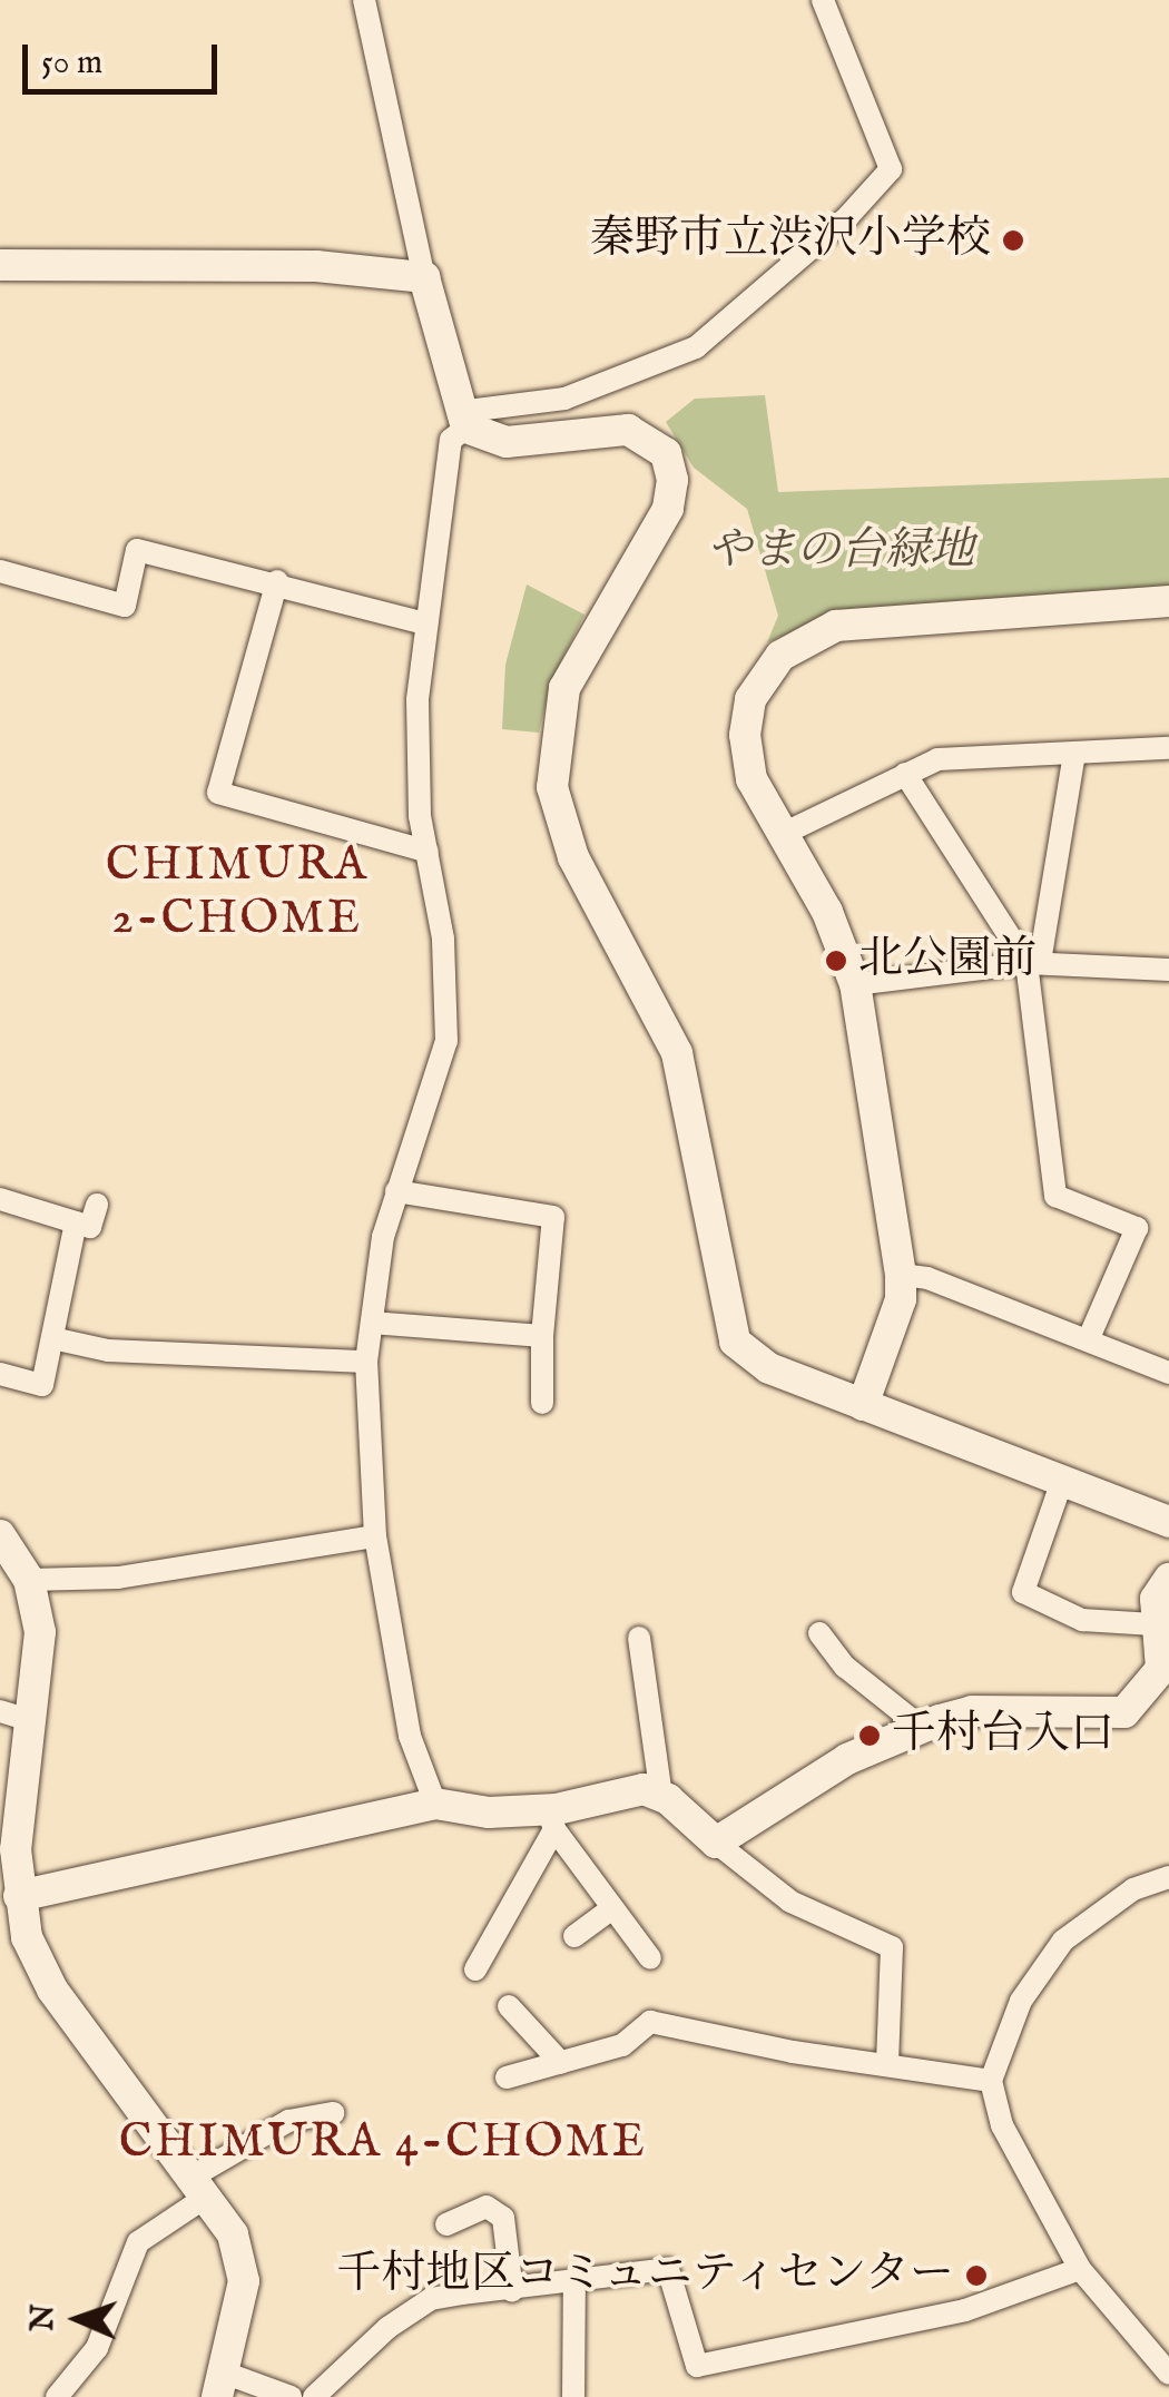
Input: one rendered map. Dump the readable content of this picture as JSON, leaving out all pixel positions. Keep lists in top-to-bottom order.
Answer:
{
  "districts": ["CHIMURA 2-CHOME", "CHIMURA 4-CHOME"],
  "parks": ["やまの台緑地"],
  "places": [
    "秦野市立渋沢小学校",
    "北公園前",
    "千村台入口",
    "千村地区コミュニティセンター"
  ],
  "scale_bar": "50 m",
  "north": "left"
}
